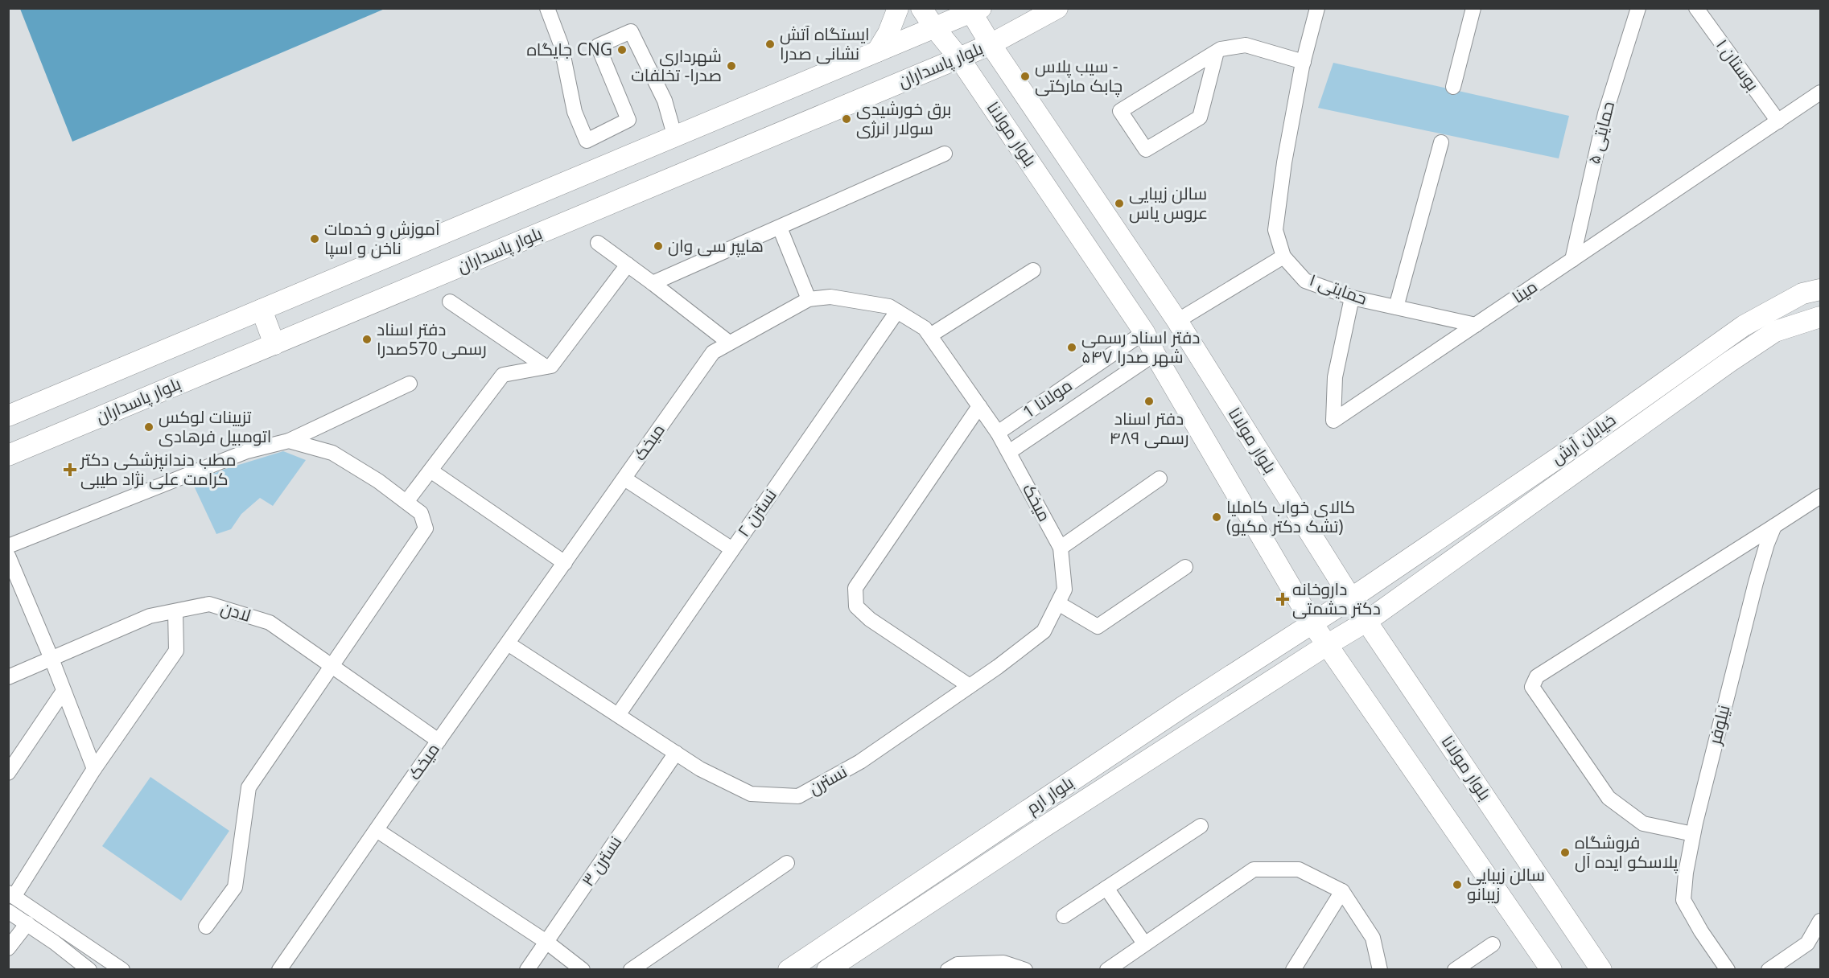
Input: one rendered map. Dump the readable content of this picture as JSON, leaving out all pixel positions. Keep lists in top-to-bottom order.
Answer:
{
  "streets": {
    "main road": [
      "بلوار پاسداران",
      "بلوار مولانا",
      "خیابان آرش",
      "بلوار ارم"
    ],
    "street": [
      "بوستان ۱",
      "حمایتی ۵",
      "حمایتی ۱",
      "مینا",
      "مولانا 1",
      "میخک",
      "نسترن ۲",
      "لادن",
      "نیلوفر",
      "نسترن",
      "نسترن ۳"
    ]
  },
  "crossings": [
    ["بلوار پاسداران", "بلوار مولانا"],
    ["بوستان ۱", "مینا"],
    ["حمایتی ۵", "مینا"],
    ["بلوار مولانا", "مولانا 1"],
    ["بلوار مولانا", "خیابان آرش"],
    ["بلوار مولانا", "بلوار ارم"],
    ["حمایتی ۱", "مینا"],
    ["مولانا 1", "میخک"],
    ["خیابان آرش", "بلوار ارم"],
    ["میخک", "نسترن ۲"],
    ["میخک", "لادن"],
    ["میخک", "نسترن"],
    ["نسترن ۲", "نسترن"],
    ["نسترن", "نسترن ۳"]
  ],
  "places": {
    "other": [
      "ایستگاه آتش نشانی صدرا",
      "جایگاه CNG",
      "شهرداری صدرا- تخلفات",
      "سیب پلاس - چابک مارکتی",
      "برق خورشیدی سولار انرژی",
      "سالن زیبایی عروس یاس",
      "آموزش و خدمات ناخن و اسپا",
      "هایپر سی وان",
      "دفتر اسناد رسمی 570صدرا",
      "دفتر اسناد رسمی ۵۴۷ شهر صدرا",
      "دفتر اسناد رسمی ۴۸۹",
      "تزیینات لوکس اتومبیل فرهادی",
      "کالای خواب کاملیا (تشک دکتر مکیو)",
      "فروشگاه پلاسکو ایده آل",
      "سالن‌ زیبایی زیبانو"
    ],
    "health": ["مطب دندانپزشکی دکتر کرامت علی نژاد طیبی", "داروخانه دکتر حشمتی"]
  }
}
